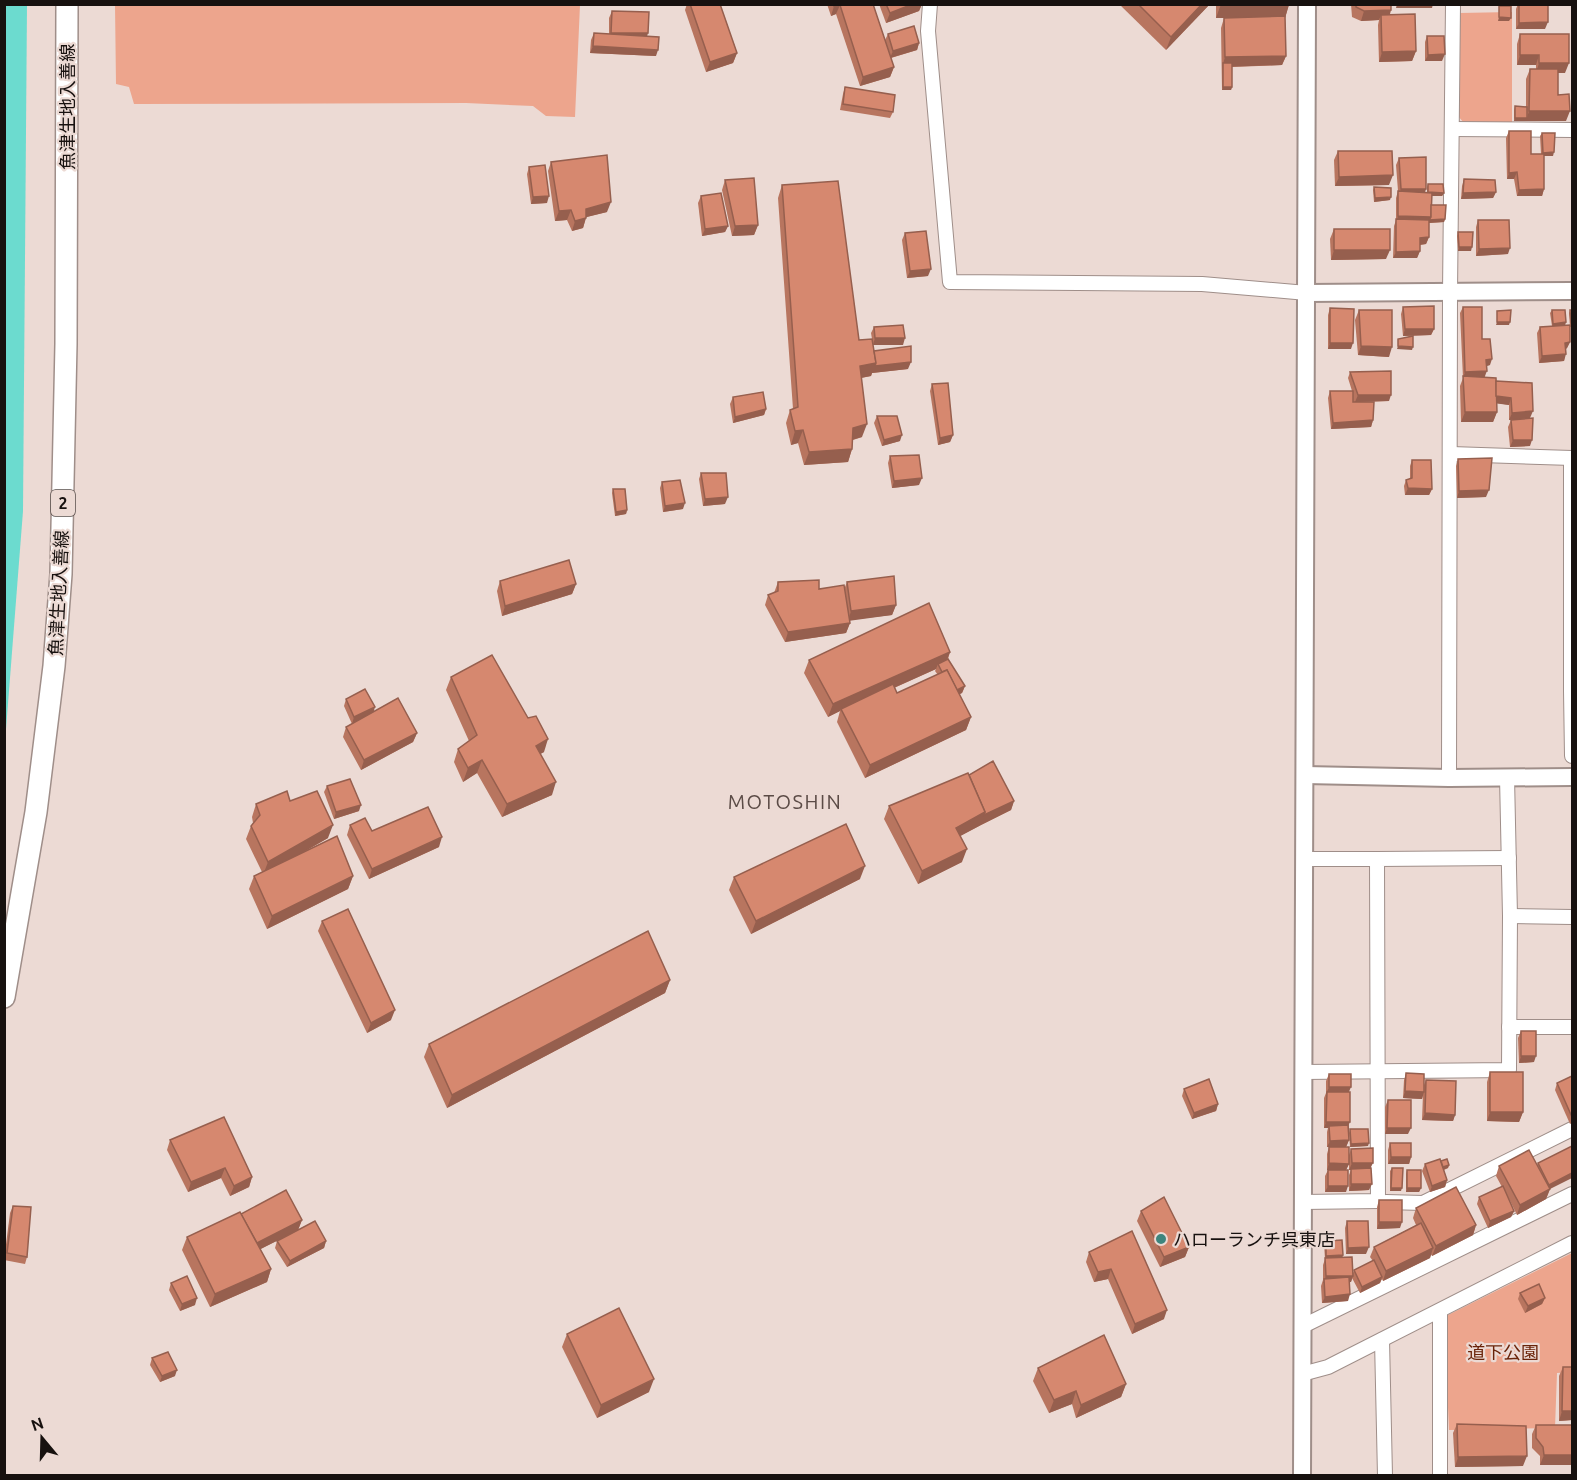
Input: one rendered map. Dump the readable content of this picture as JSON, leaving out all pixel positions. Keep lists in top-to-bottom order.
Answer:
{
  "streets": {
    "main road": ["魚津生地入善線", "2"]
  },
  "districts": ["MOTOSHIN"],
  "parks": ["道下公園"],
  "places": ["ハローランチ呉東店"],
  "north": "top"
}
